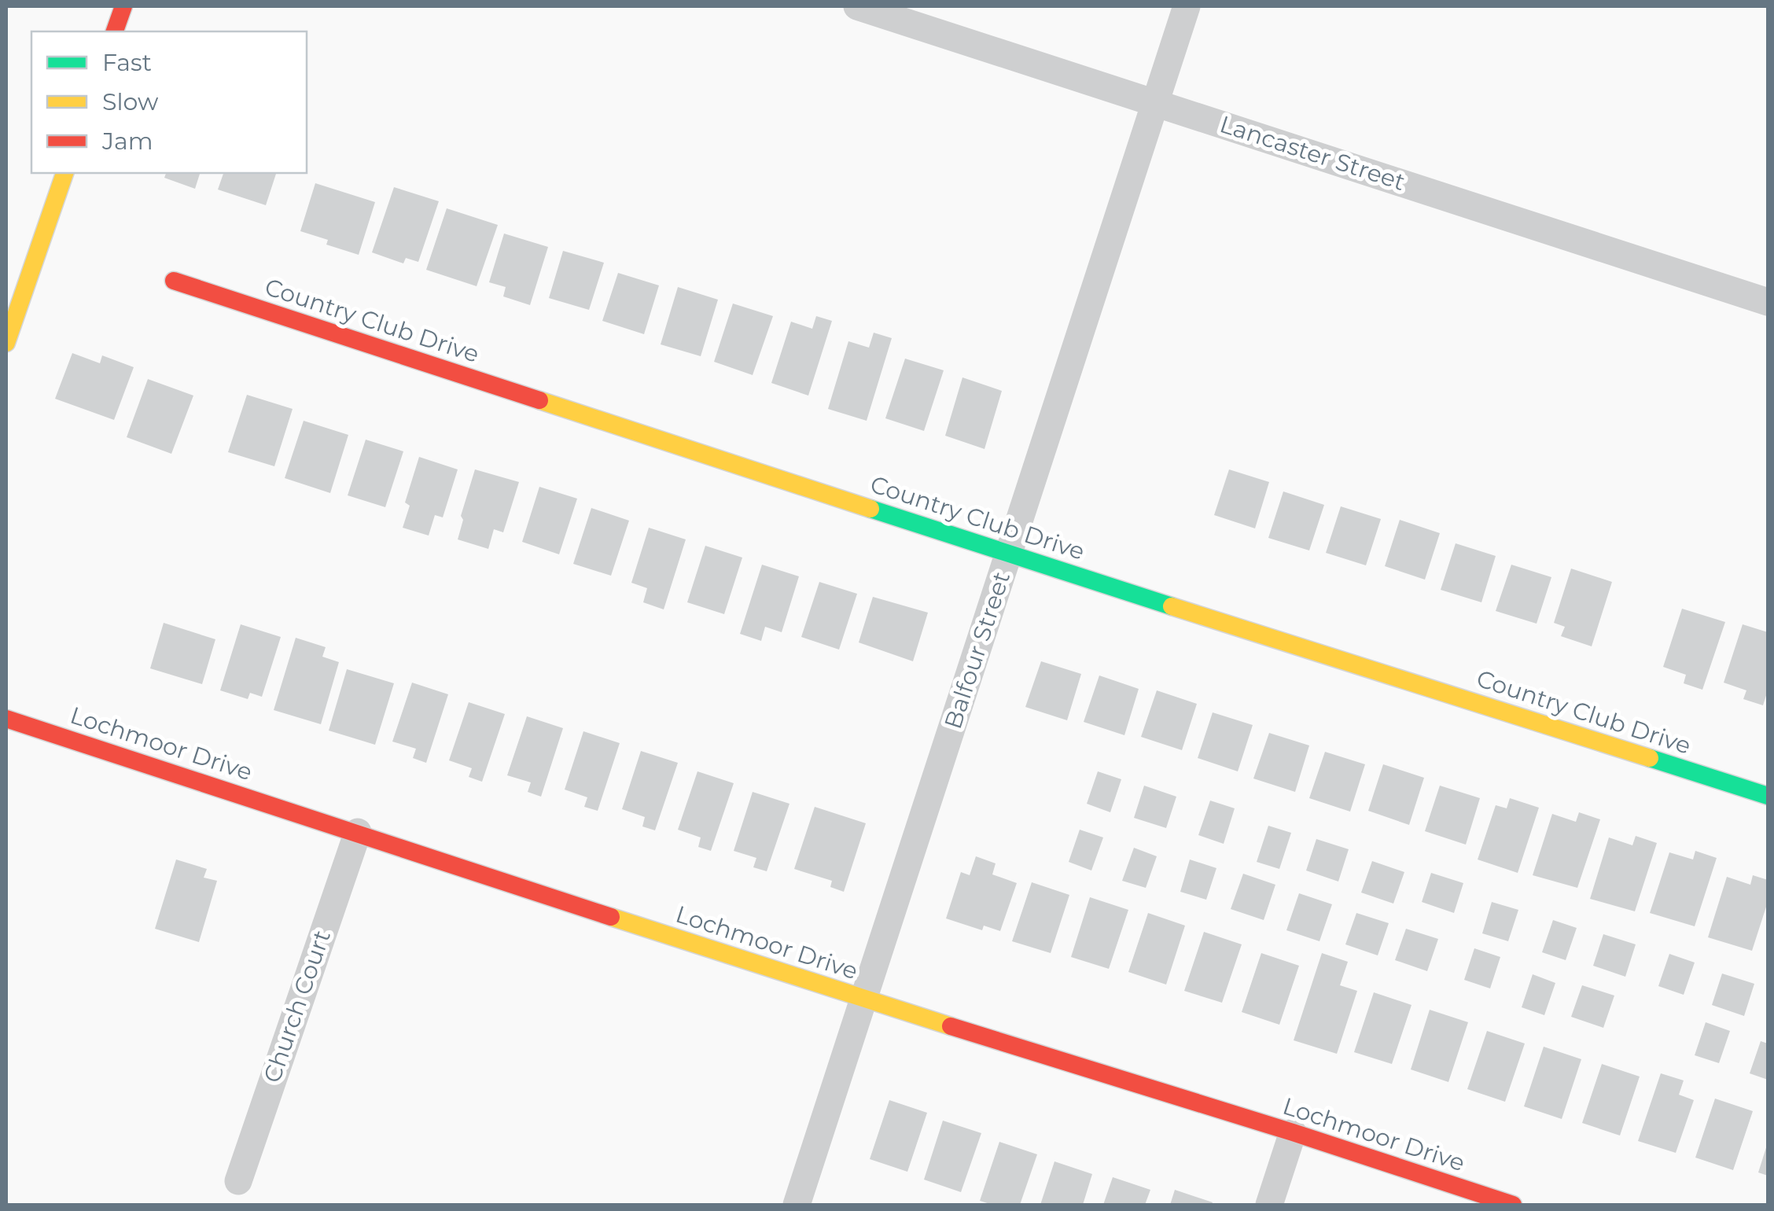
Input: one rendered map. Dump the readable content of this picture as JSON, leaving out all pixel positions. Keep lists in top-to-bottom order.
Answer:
{
  "streets": {
    "street": [
      "Lancaster Street",
      "Country Club Drive",
      "Balfour Street",
      "Lochmoor Drive",
      "Church Court"
    ]
  },
  "crossings": [
    ["Lancaster Street", "Balfour Street"],
    ["Country Club Drive", "Balfour Street"],
    ["Balfour Street", "Lochmoor Drive"],
    ["Lochmoor Drive", "Church Court"]
  ],
  "legend": ["Fast", "Slow", "Jam"]
}
